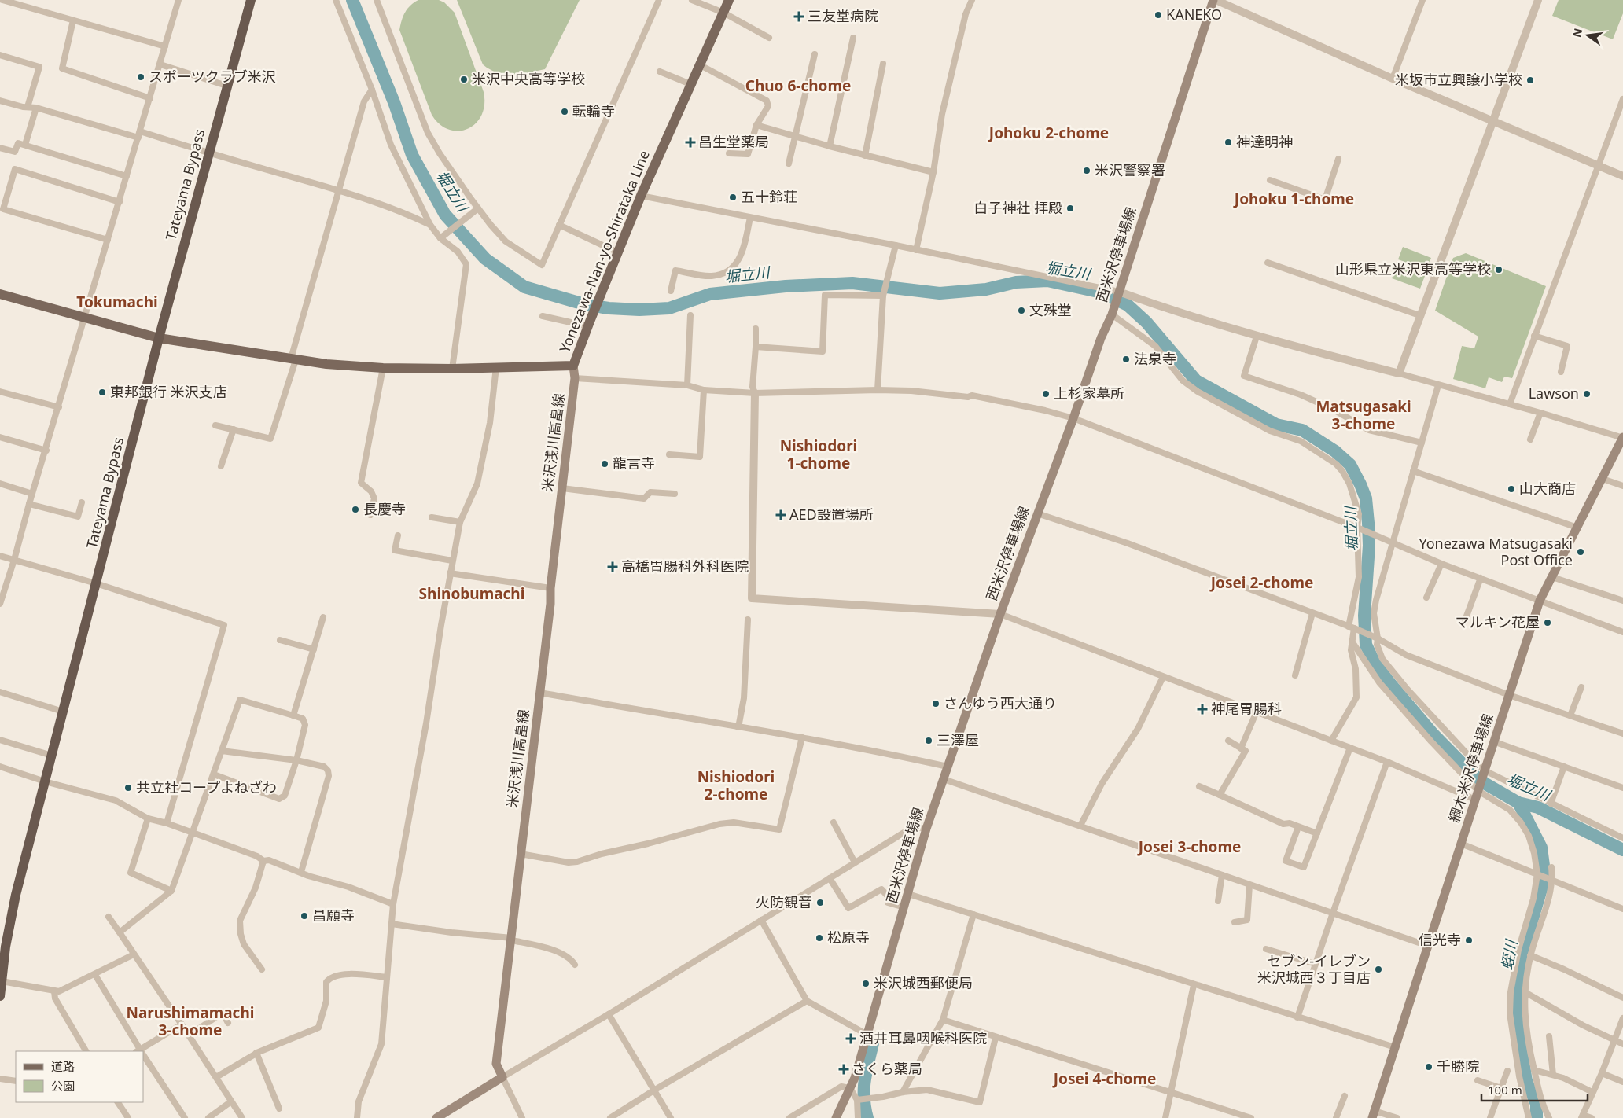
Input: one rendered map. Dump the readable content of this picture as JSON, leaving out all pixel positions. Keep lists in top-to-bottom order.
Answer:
{
  "streets": {
    "highway": ["Tateyama Bypass"],
    "main road": [
      "Yonezawa-Nan-yo-Shirataka Line",
      "西米沢停車場線",
      "米沢浅川高畠線",
      "綱木米沢停車場線"
    ]
  },
  "crossings": [
    ["Tateyama Bypass", "Yonezawa-Nan-yo-Shirataka Line"],
    ["Yonezawa-Nan-yo-Shirataka Line", "米沢浅川高畠線"]
  ],
  "districts": [
    "Chuo 6-chome",
    "Johoku 2-chome",
    "Johoku 1-chome",
    "Tokumachi",
    "Matsugasaki 3-chome",
    "Nishiodori 1-chome",
    "Josei 2-chome",
    "Shinobumachi",
    "Nishiodori 2-chome",
    "Josei 3-chome",
    "Narushimamachi 3-chome",
    "Josei 4-chome"
  ],
  "water": ["堀立川", "蛭川"],
  "places": {
    "other": [
      "KANEKO",
      "スポーツクラブ米沢",
      "米沢中央高等学校",
      "米坂市立興譲小学校",
      "転輪寺",
      "神達明神",
      "米沢警察署",
      "五十鈴荘",
      "白子神社 拝殿",
      "山形県立米沢東高等学校",
      "文殊堂",
      "法泉寺",
      "東邦銀行 米沢支店",
      "上杉家墓所",
      "Lawson",
      "龍言寺",
      "山大商店",
      "長慶寺",
      "Yonezawa Matsugasaki Post Office",
      "マルキン花屋",
      "さんゆう西大通り",
      "三澤屋",
      "共立社コープよねざわ",
      "火防観音",
      "昌願寺",
      "松原寺",
      "信光寺",
      "セブン-イレブン 米沢城西３丁目店",
      "米沢城西郵便局",
      "千勝院"
    ],
    "health": [
      "三友堂病院",
      "昌生堂薬局",
      "AED設置場所",
      "高橋胃腸科外科医院",
      "神尾胃腸科",
      "酒井耳鼻咽喉科医院",
      "さくら薬局"
    ]
  },
  "legend": ["道路", "公園"],
  "scale_bar": "100 m",
  "north": "left"
}
